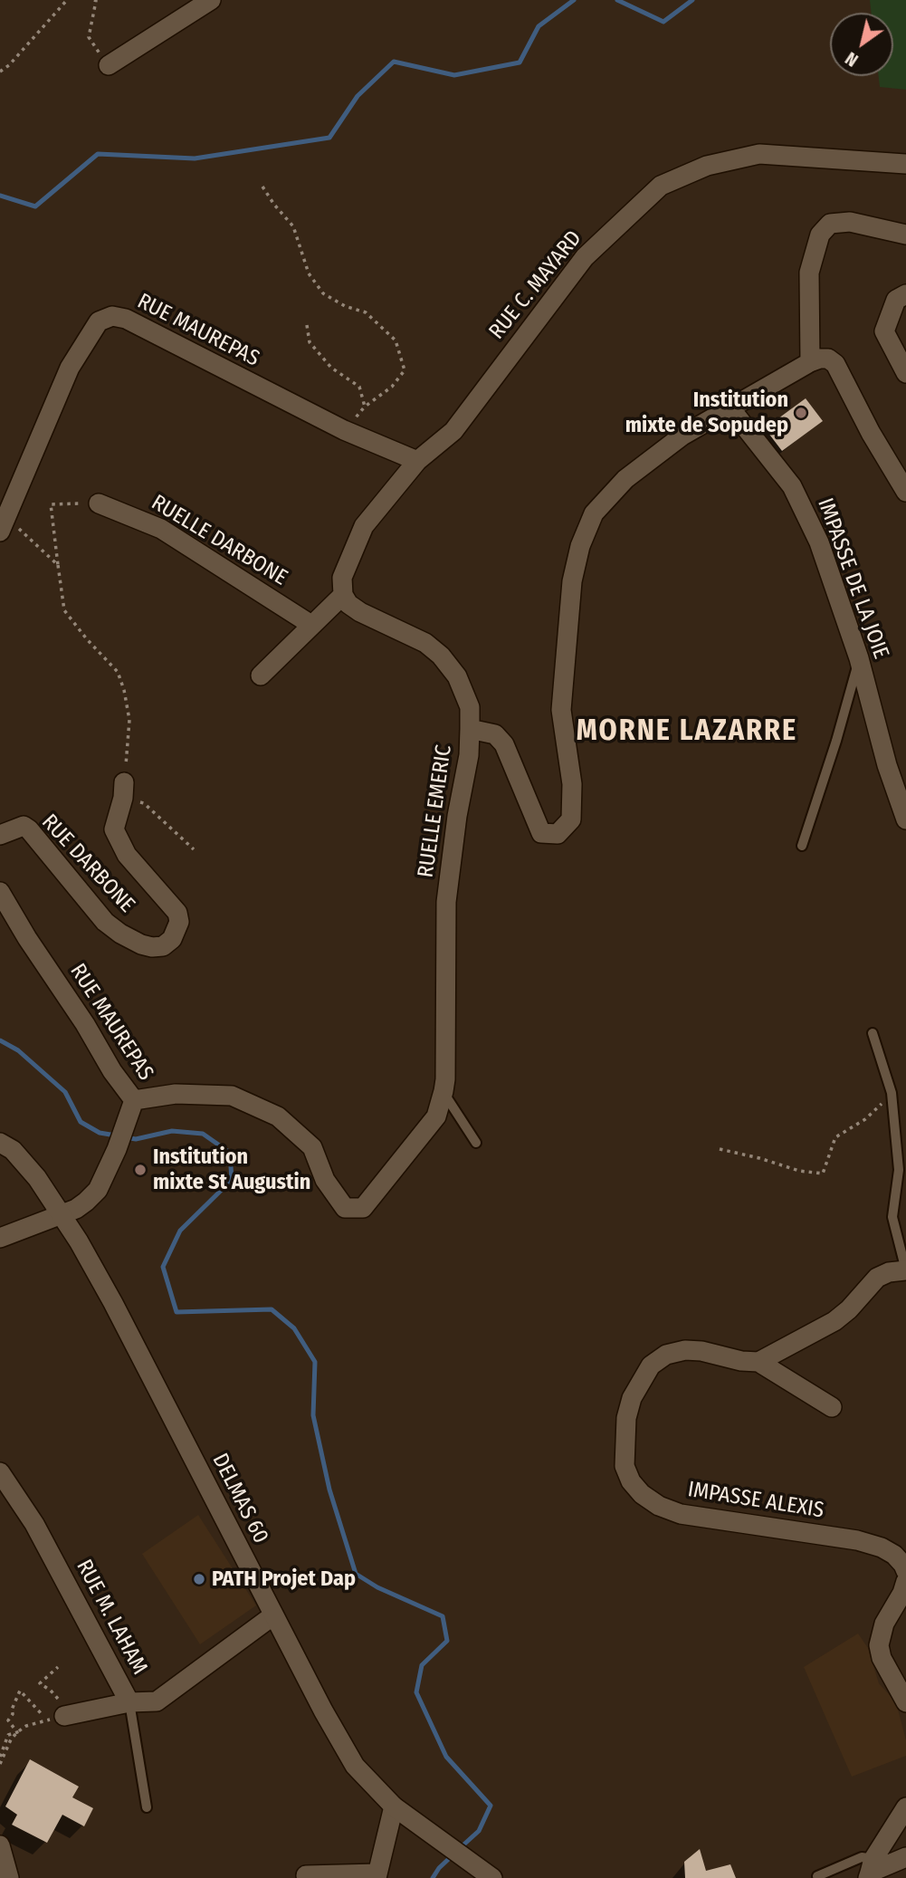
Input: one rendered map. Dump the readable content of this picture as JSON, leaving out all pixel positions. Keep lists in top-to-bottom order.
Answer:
{
  "streets": {
    "street": [
      "RUE C. MAYARD",
      "RUE MAUREPAS",
      "RUELLE DARBONE",
      "IMPASSE DE LA JOIE",
      "RUELLE EMERIC",
      "RUE DARBONE",
      "DELMAS 60",
      "IMPASSE ALEXIS",
      "RUE M. LAHAM"
    ]
  },
  "crossings": [
    ["RUE C. MAYARD", "RUE MAUREPAS"],
    ["RUE MAUREPAS", "RUELLE EMERIC"],
    ["RUE MAUREPAS", "DELMAS 60"],
    ["IMPASSE DE LA JOIE", "RUELLE EMERIC"],
    ["DELMAS 60", "RUE M. LAHAM"]
  ],
  "districts": ["MORNE LAZARRE"],
  "places": ["Institution mixte de Sopudep", "Institution mixte St Augustin", "PATH Projet Dap"],
  "north": "bottom left"
}
